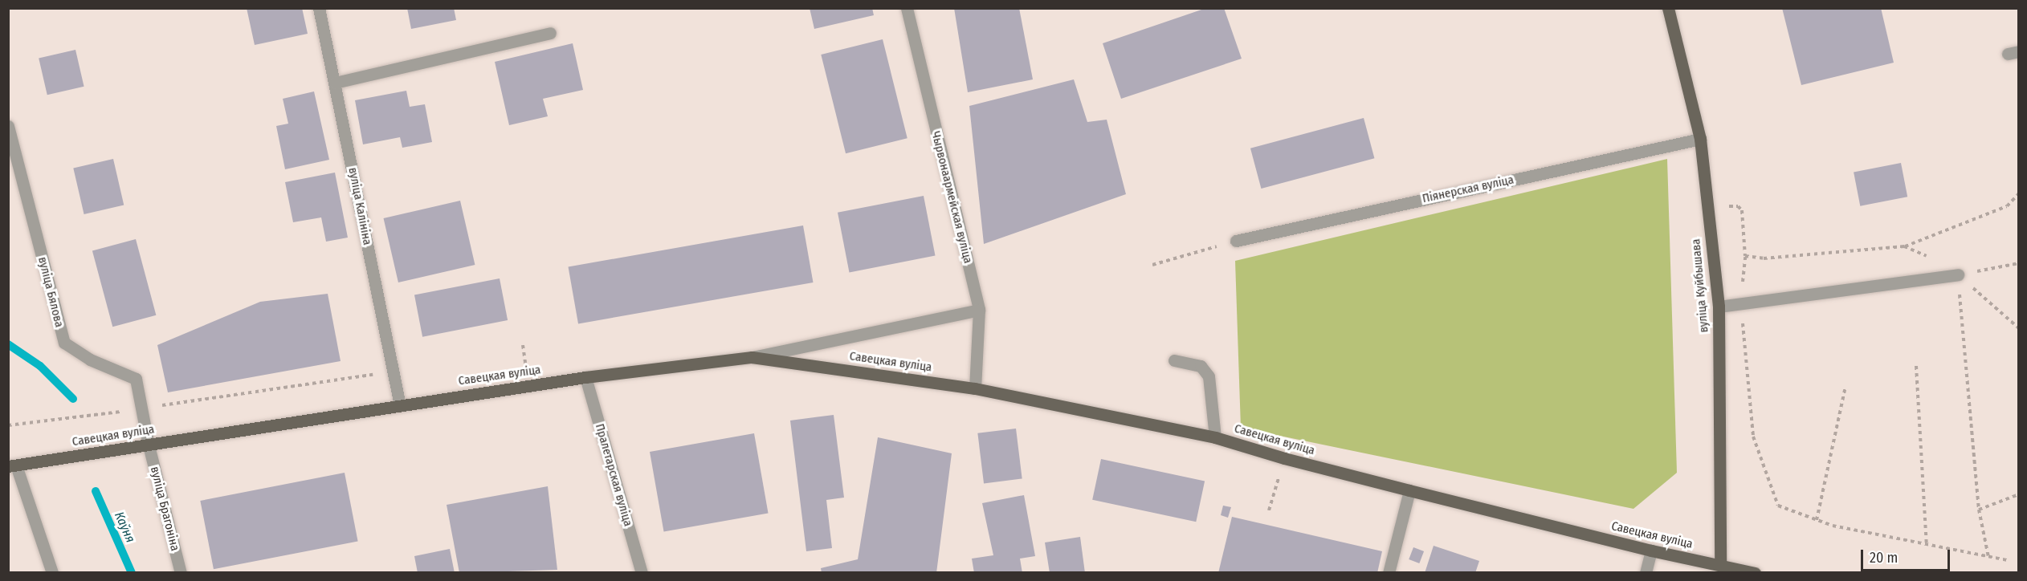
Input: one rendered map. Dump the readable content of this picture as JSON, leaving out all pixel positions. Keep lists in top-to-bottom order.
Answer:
{
  "streets": {
    "main road": ["вуліца Куйбышава", "Савецкая вуліца"],
    "street": [
      "Піянерская вуліца",
      "Чырвонаармейская вуліца",
      "вуліца Калініна",
      "вуліца Бялова",
      "Пралетарская вуліца",
      "вуліца Брагоніна"
    ]
  },
  "crossings": [
    ["Піянерская вуліца", "вуліца Куйбышава"],
    ["Чырвонаармейская вуліца", "Савецкая вуліца"],
    ["вуліца Калініна", "Савецкая вуліца"],
    ["вуліца Куйбышава", "Савецкая вуліца"],
    ["вуліца Бялова", "Савецкая вуліца"],
    ["вуліца Бялова", "вуліца Брагоніна"],
    ["Савецкая вуліца", "Пралетарская вуліца"],
    ["Савецкая вуліца", "вуліца Брагоніна"]
  ],
  "water": ["Каўня"],
  "scale_bar": "20 m"
}
